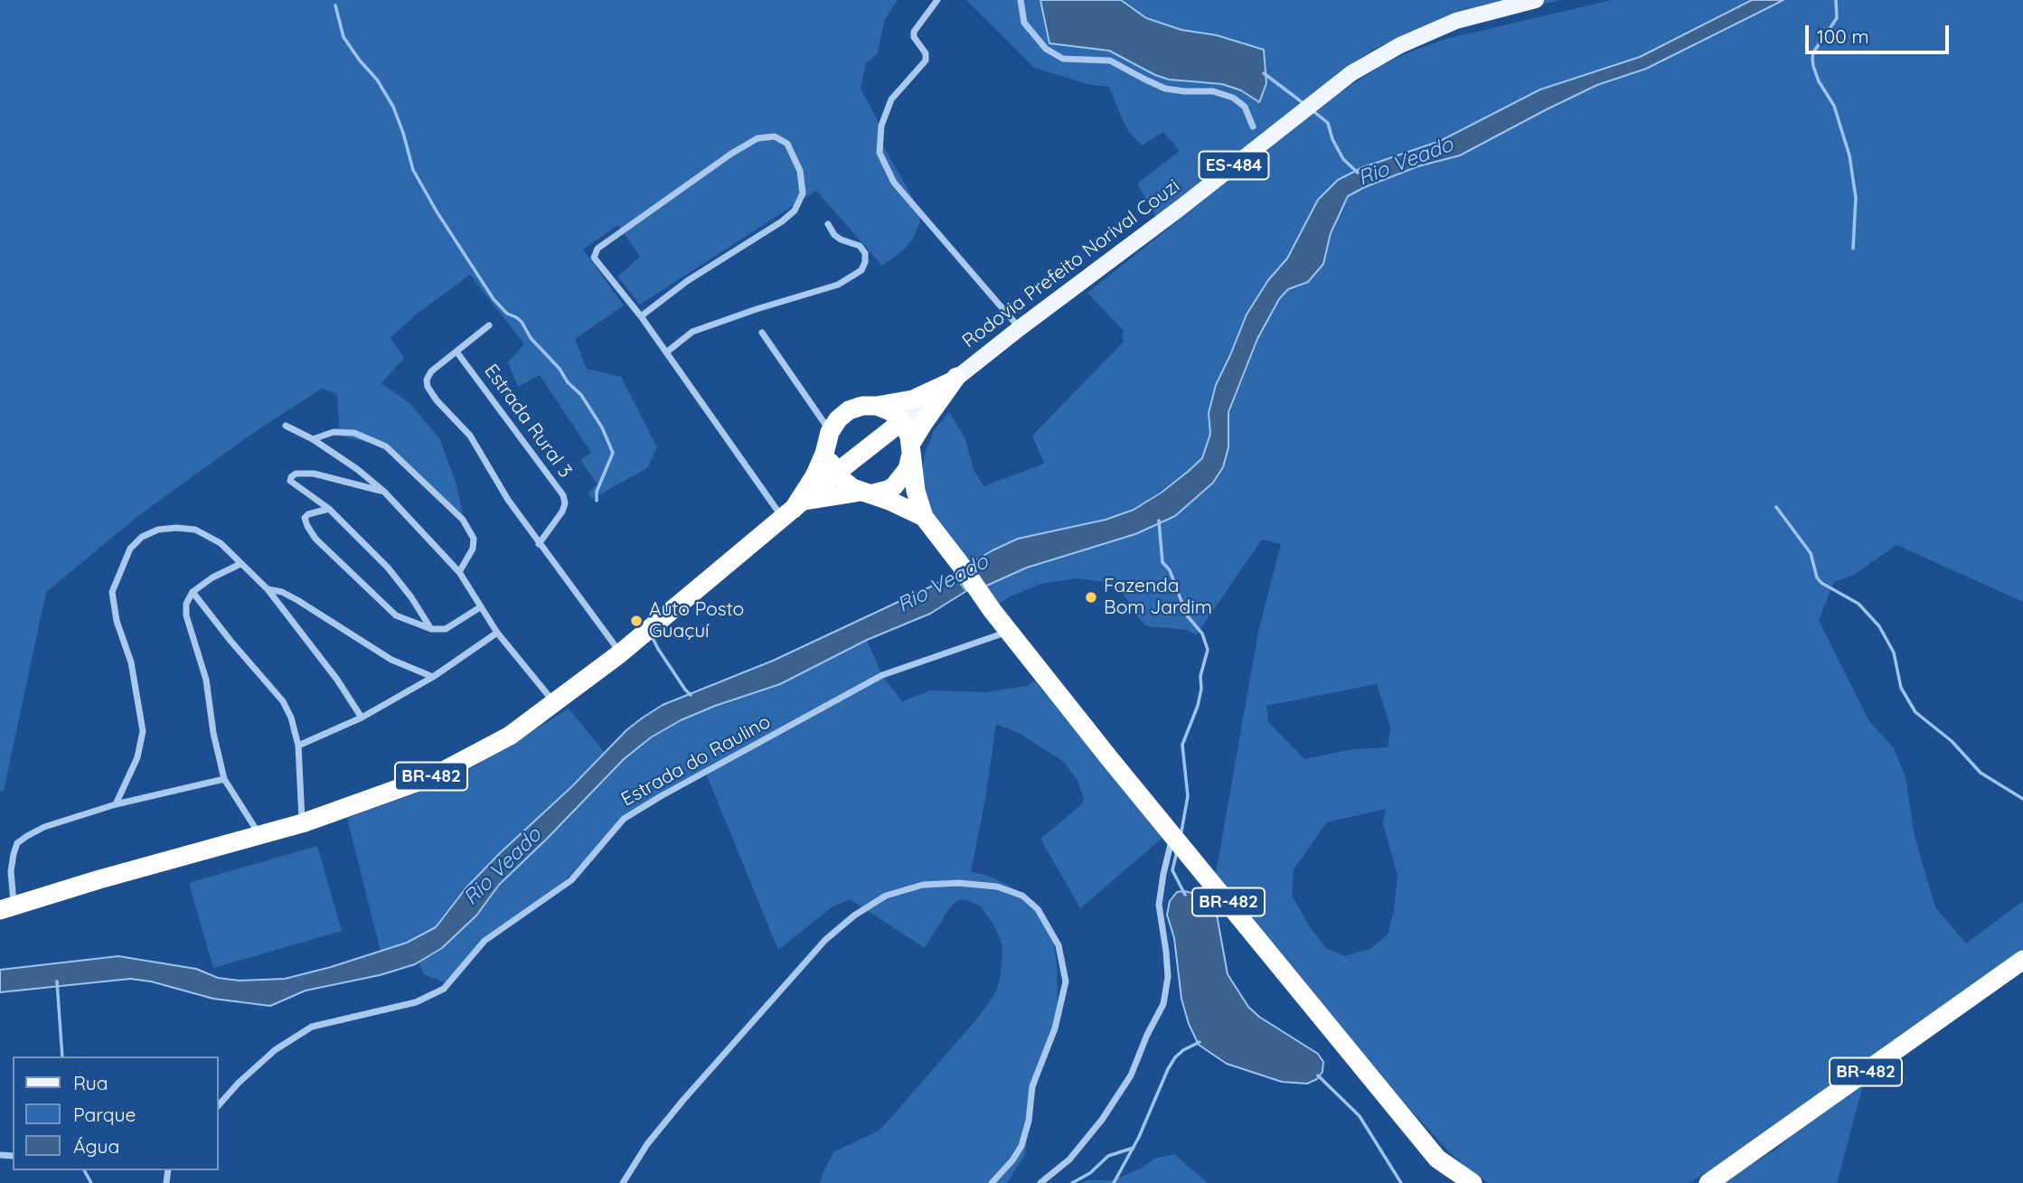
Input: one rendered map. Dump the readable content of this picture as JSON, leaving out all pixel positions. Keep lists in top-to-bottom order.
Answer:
{
  "streets": {
    "highway": ["ES-484", "BR-482"],
    "main road": ["Rodovia Prefeito Norival Couzi"],
    "street": ["Estrada Rural 3", "Estrada do Raulino"]
  },
  "crossings": [
    ["ES-484", "Rodovia Prefeito Norival Couzi"],
    ["ES-484", "BR-482"],
    ["Estrada do Raulino", "BR-482"]
  ],
  "water": ["Rio Veado"],
  "places": ["Fazenda Bom Jardim", "Auto Posto Guaçuí"],
  "legend": ["Rua", "Parque", "Água"],
  "scale_bar": "100 m"
}
